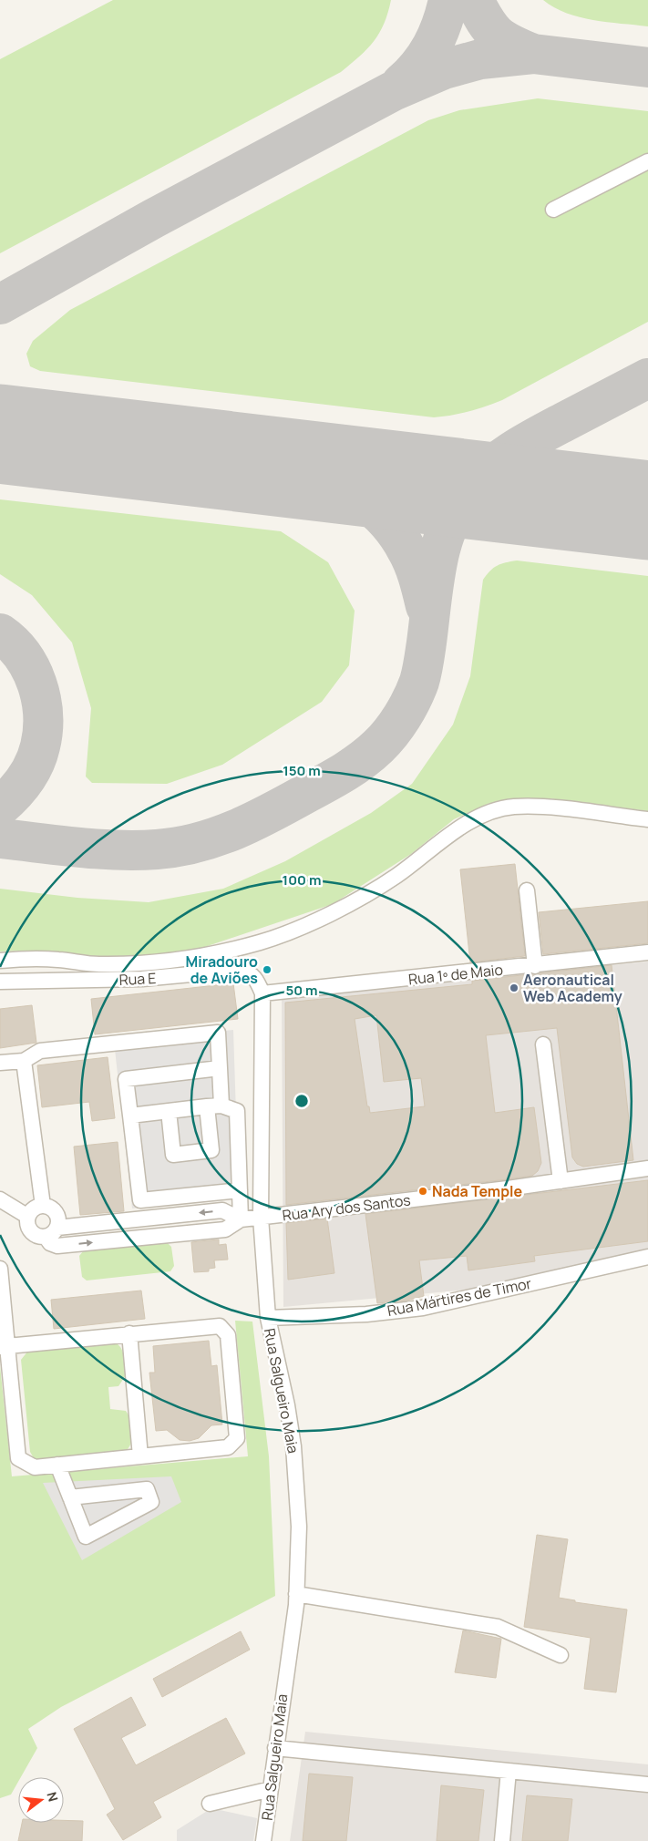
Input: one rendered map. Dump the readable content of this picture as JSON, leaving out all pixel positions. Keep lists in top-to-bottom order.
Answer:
{
  "streets": {
    "street": [
      "Rua 1º de Maio",
      "Rua E",
      "Rua Ary dos Santos",
      "Rua Mártires de Timor",
      "Rua Salgueiro Maia"
    ]
  },
  "crossings": [
    ["Rua 1º de Maio", "Rua E"],
    ["Rua 1º de Maio", "Rua Salgueiro Maia"],
    ["Rua E", "Rua Salgueiro Maia"],
    ["Rua Ary dos Santos", "Rua Salgueiro Maia"],
    ["Rua Mártires de Timor", "Rua Salgueiro Maia"]
  ],
  "places": ["Miradouro de Aviões", "Aeronautical Web Academy", "Nada Temple"],
  "north": "right",
  "rings": ["150 m", "100 m", "50 m"]
}
